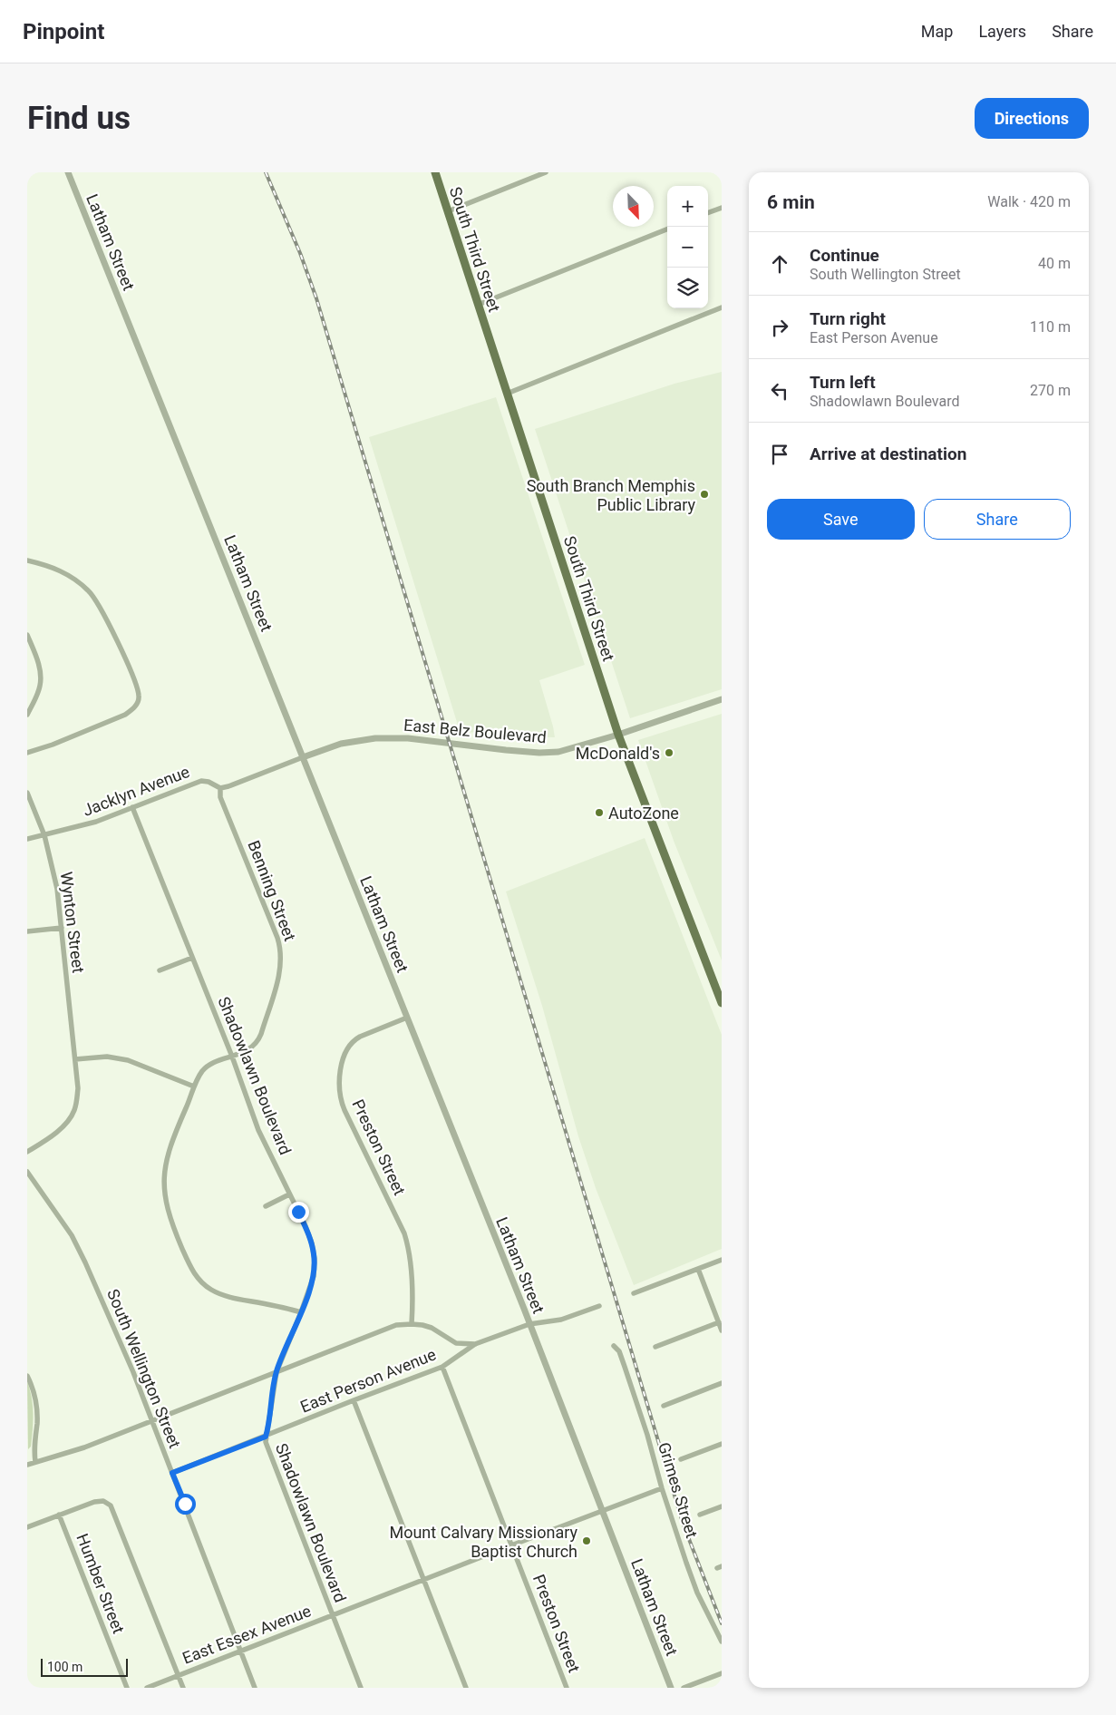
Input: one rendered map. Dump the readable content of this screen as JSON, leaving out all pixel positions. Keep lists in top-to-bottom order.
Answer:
{
  "streets": {
    "main road": ["South Third Street"],
    "street": [
      "Latham Street",
      "East Belz Boulevard",
      "Jacklyn Avenue",
      "Benning Street",
      "Wynton Street",
      "Shadowlawn Boulevard",
      "Preston Street",
      "South Wellington Street",
      "East Person Avenue",
      "Grimes Street",
      "Humber Street",
      "East Essex Avenue"
    ]
  },
  "crossings": [
    ["Latham Street", "East Belz Boulevard"],
    ["Latham Street", "Preston Street"],
    ["Latham Street", "East Person Avenue"],
    ["Latham Street", "East Essex Avenue"],
    ["South Third Street", "East Belz Boulevard"],
    ["Jacklyn Avenue", "Benning Street"],
    ["Jacklyn Avenue", "Wynton Street"],
    ["Jacklyn Avenue", "Shadowlawn Boulevard"],
    ["Benning Street", "Shadowlawn Boulevard"],
    ["Shadowlawn Boulevard", "East Person Avenue"],
    ["Shadowlawn Boulevard", "East Essex Avenue"],
    ["Preston Street", "East Person Avenue"],
    ["Preston Street", "East Essex Avenue"],
    ["South Wellington Street", "East Person Avenue"],
    ["South Wellington Street", "East Essex Avenue"],
    ["Grimes Street", "East Essex Avenue"]
  ],
  "places": [
    "South Branch Memphis Public Library",
    "McDonald's",
    "AutoZone",
    "Mount Calvary Missionary Baptist Church"
  ],
  "scale_bar": "100 m",
  "north": "bottom right",
  "page": {
    "header": "Pinpoint",
    "nav": ["Map", "Layers", "Share"],
    "buttons": [
      "Directions",
      ["Save", "Share"]
    ],
    "title": "Find us",
    "heading": ["6 min", "Walk · 420 m"],
    "map_buttons": ["+", "−"],
    "list": [
      ["Continue", "South Wellington Street", "40 m"],
      ["Turn right", "East Person Avenue", "110 m"],
      ["Turn left", "Shadowlawn Boulevard", "270 m"],
      "Arrive at destination"
    ],
    "scale": "100 m"
  }
}
